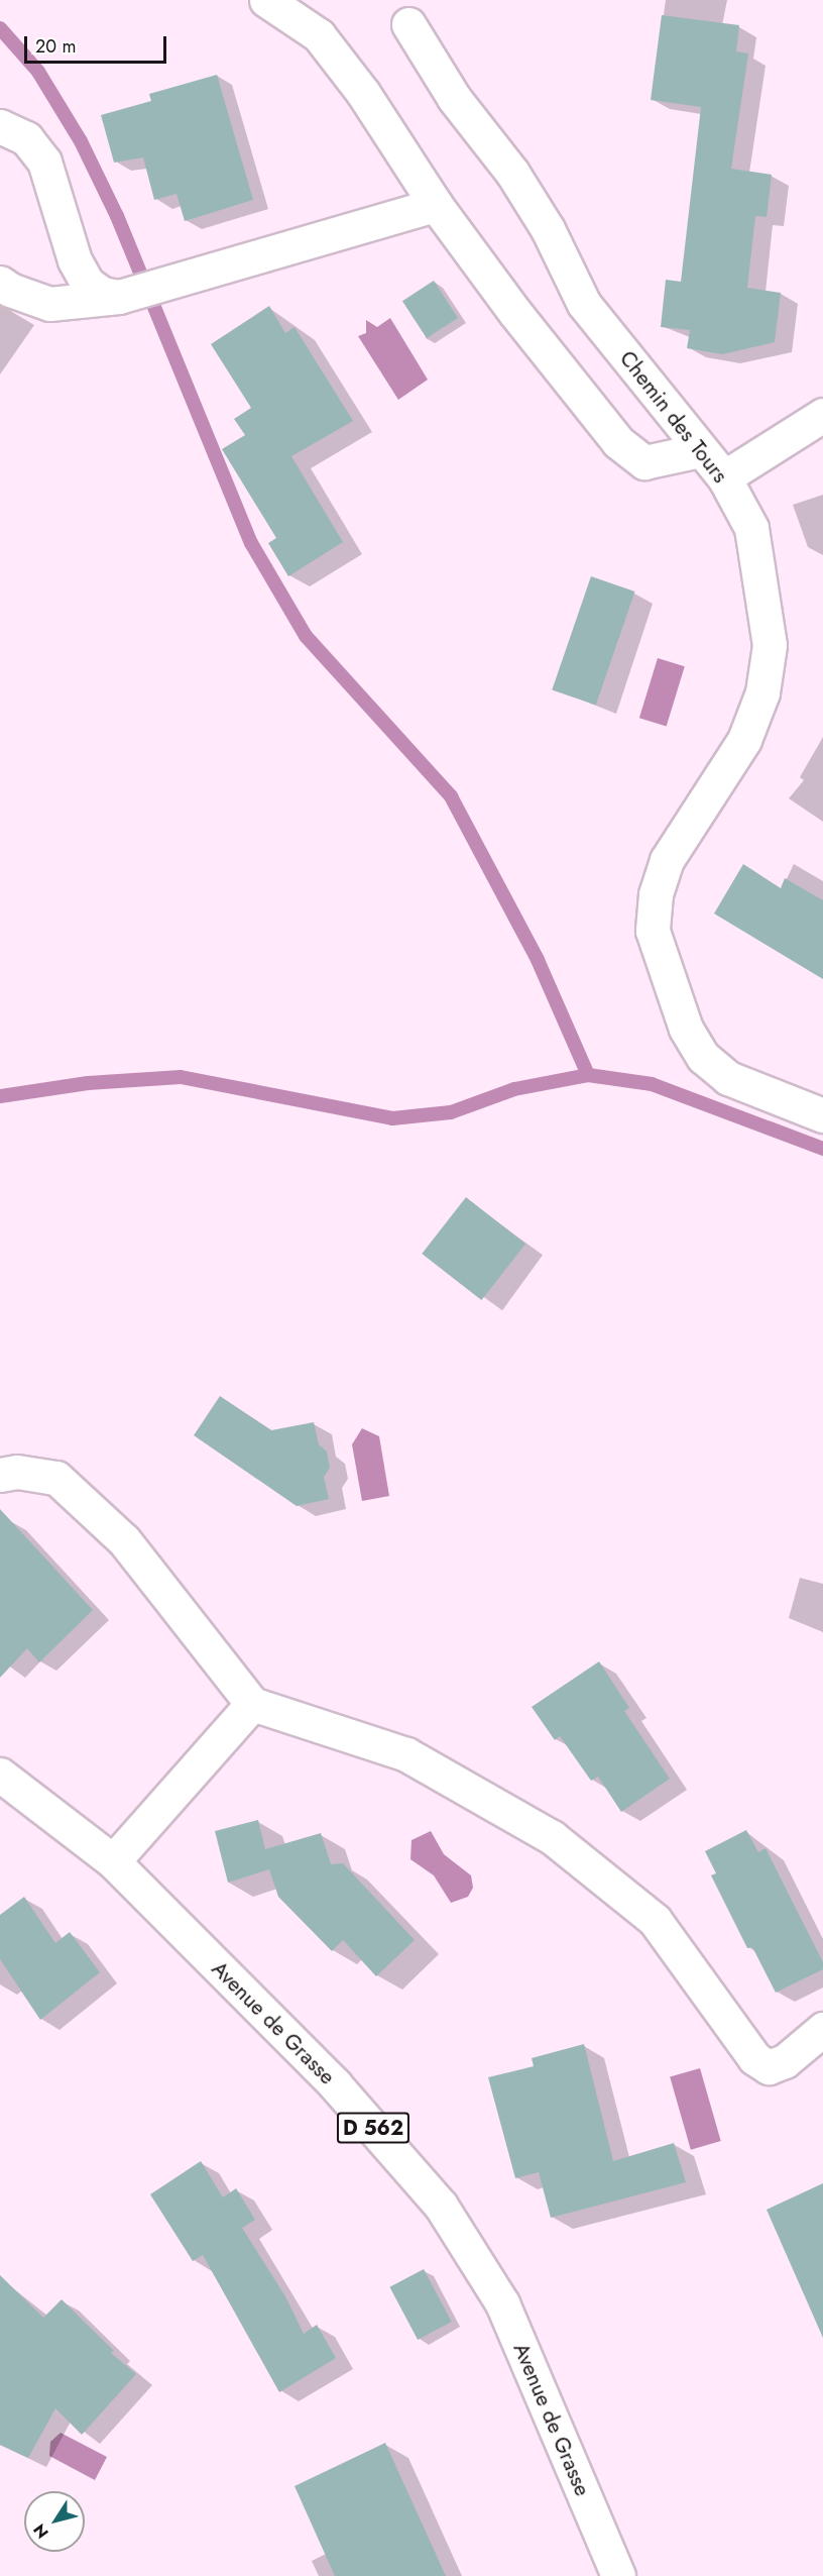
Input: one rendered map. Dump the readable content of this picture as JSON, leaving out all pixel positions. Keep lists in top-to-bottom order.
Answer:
{
  "streets": {
    "street": ["Chemin des Tours", "Avenue de Grasse", "D 562"]
  },
  "scale_bar": "20 m",
  "north": "bottom left"
}
